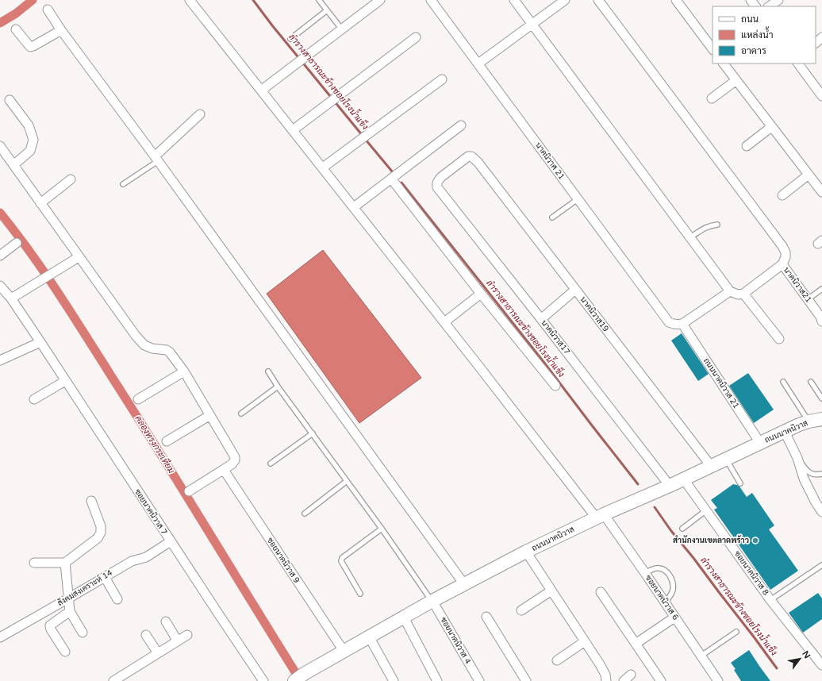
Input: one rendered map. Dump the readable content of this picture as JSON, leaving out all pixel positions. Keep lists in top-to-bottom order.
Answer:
{
  "streets": {
    "main road": ["ถนนนาคนิวาส"],
    "street": [
      "นาคนิวาศ 21",
      "นาคนิวาส21",
      "นาคนิวาส19",
      "นาคนิวาส17",
      "ถนนนาคนิวาส 21",
      "ซอยนาคนิวาส 7",
      "ซอยนาคนิวาส 9",
      "ซอยนาคนิวาส 8",
      "สังคมสงเคราะห์ 14",
      "ซอยนาคนิวาส 6",
      "ซอยนาคนิวาส 4"
    ]
  },
  "crossings": [
    ["นาคนิวาศ 21", "ถนนนาคนิวาส 21"],
    ["นาคนิวาส19", "นาคนิวาส17"],
    ["นาคนิวาส19", "ถนนนาคนิวาส"],
    ["นาคนิวาส17", "ถนนนาคนิวาส"],
    ["ถนนนาคนิวาส 21", "ถนนนาคนิวาส"],
    ["ถนนนาคนิวาส", "ซอยนาคนิวาส 9"],
    ["ถนนนาคนิวาส", "ซอยนาคนิวาส 8"],
    ["ถนนนาคนิวาส", "ซอยนาคนิวาส 6"],
    ["ถนนนาคนิวาส", "ซอยนาคนิวาส 4"],
    ["ซอยนาคนิวาส 7", "สังคมสงเคราะห์ 14"]
  ],
  "water": ["ลำรางสาธารณะข้างซอยโรงน้ำแข็ง", "คลองทรงกระเทียม"],
  "places": ["สำนักงานเขตลาดพร้าว"],
  "legend": ["ถนน", "แหล่งน้ำ", "อาคาร"],
  "north": "top right"
}
